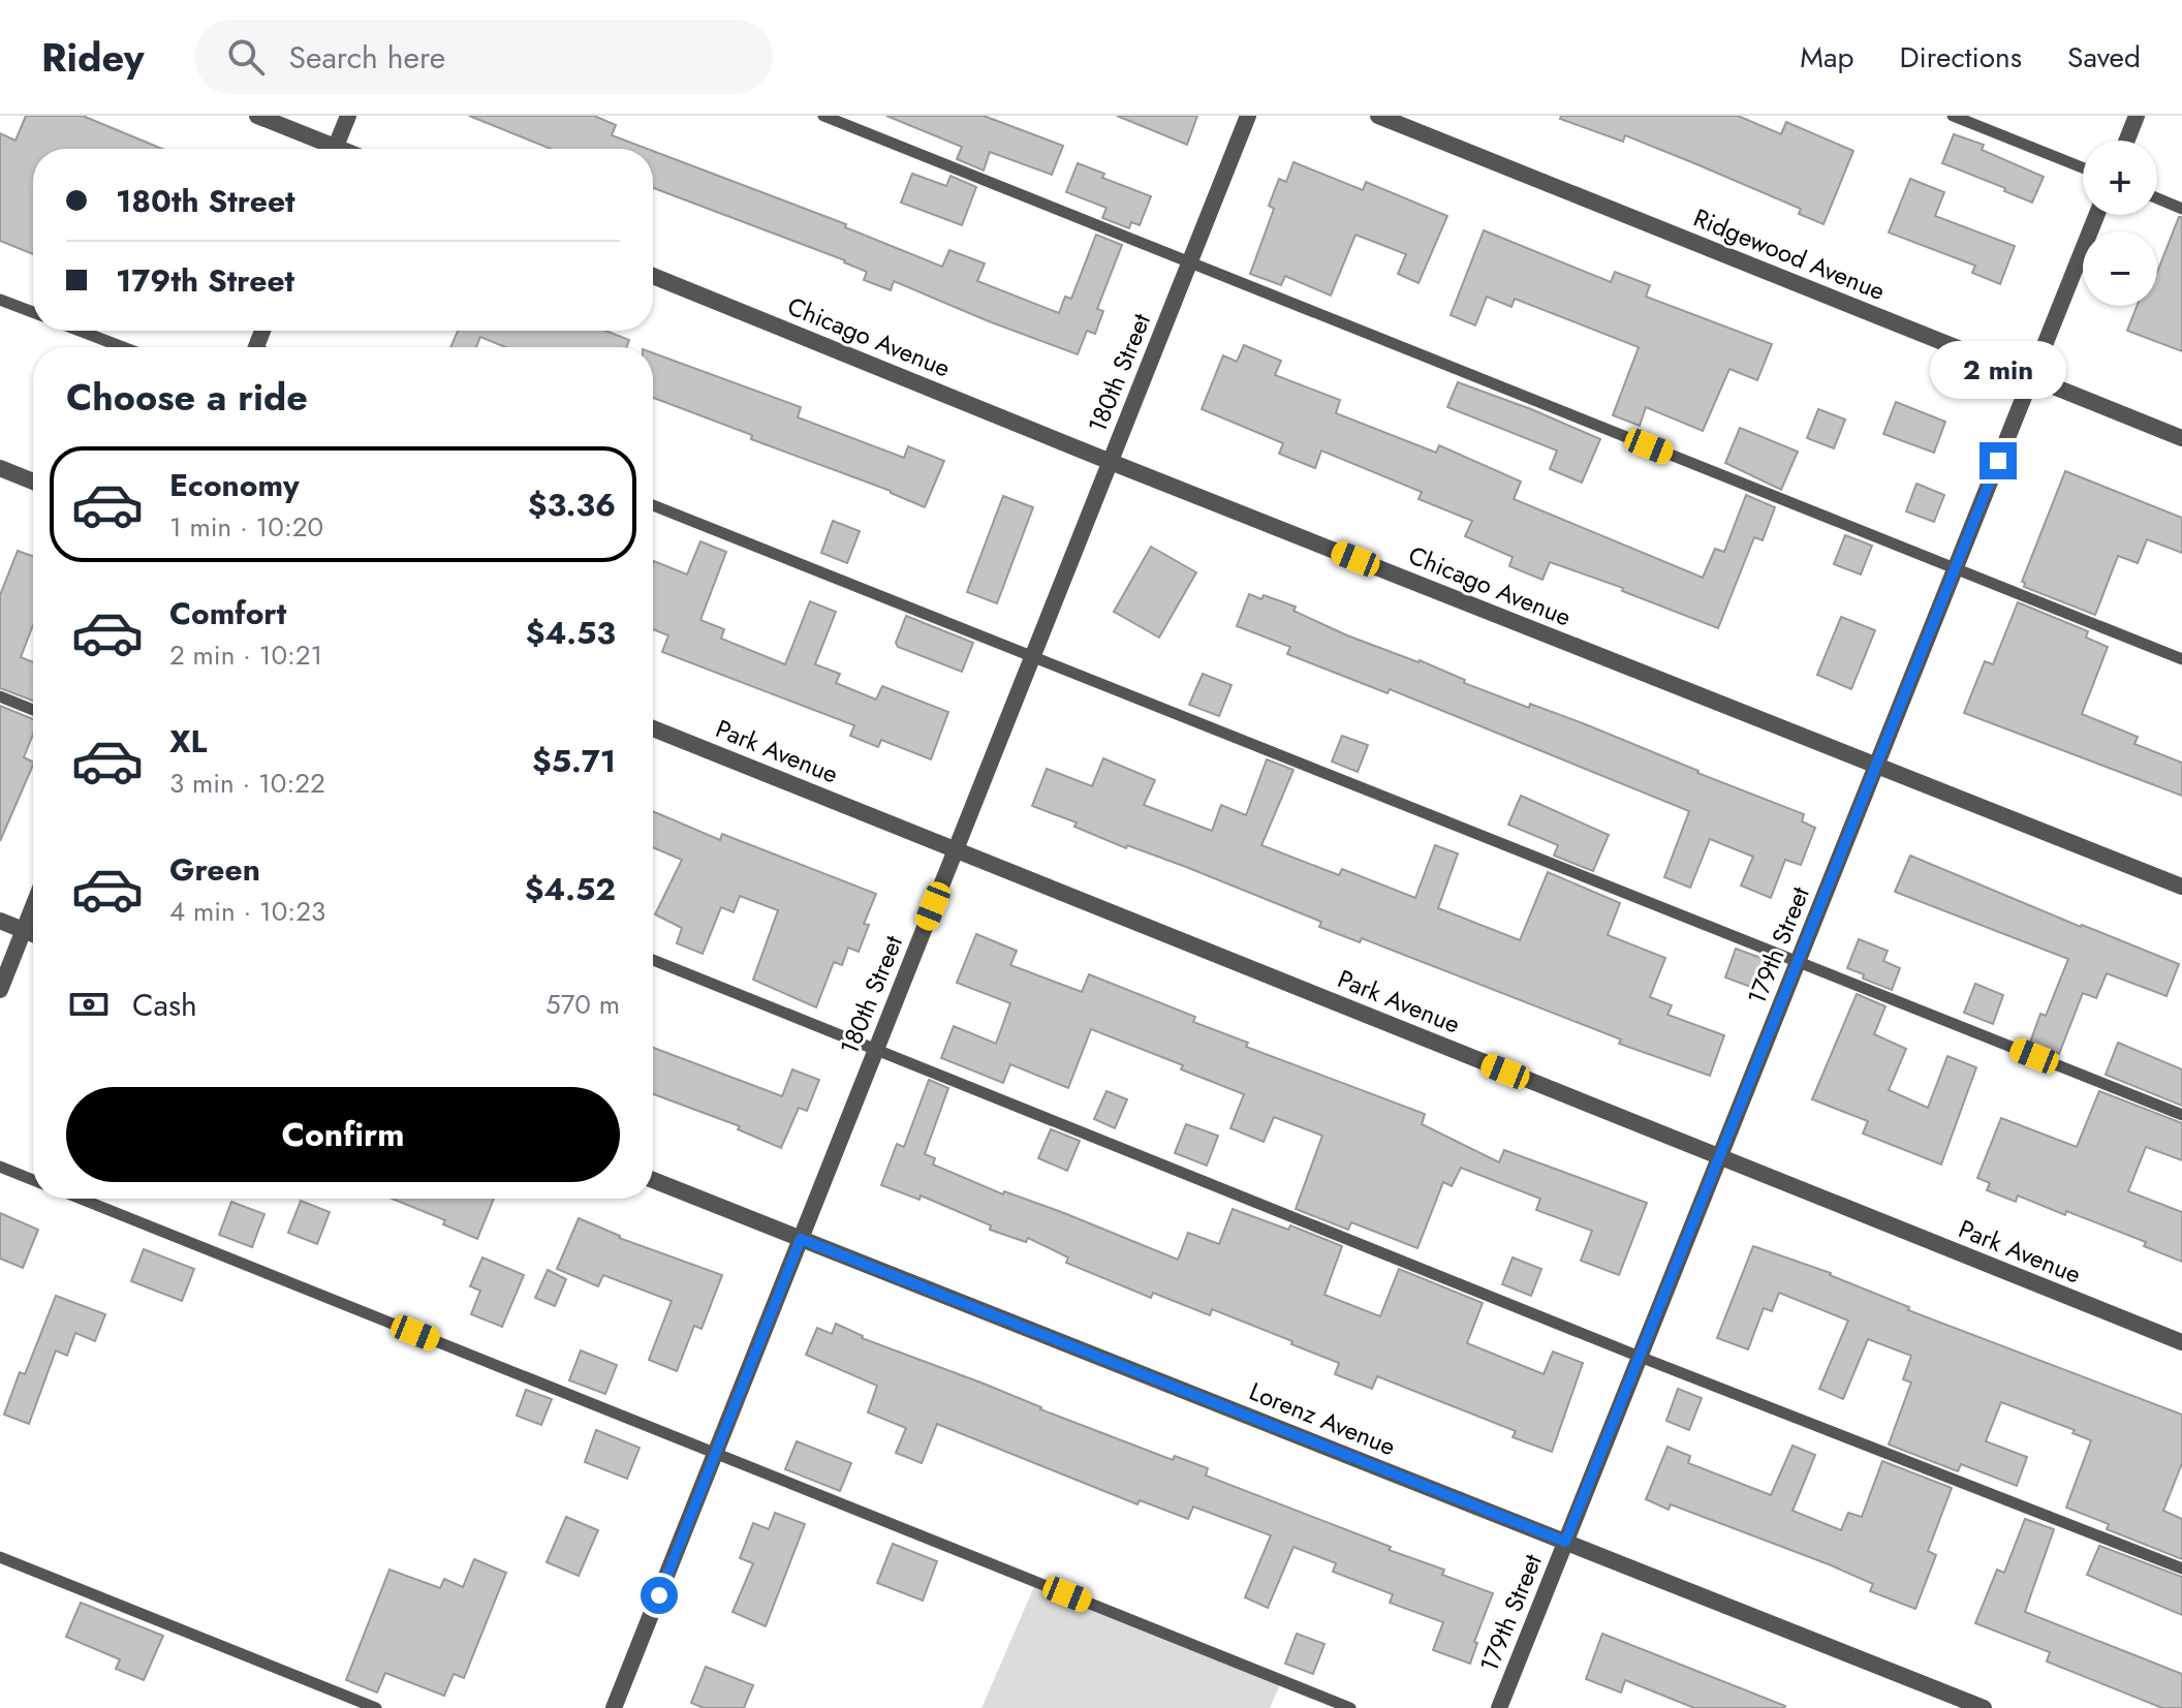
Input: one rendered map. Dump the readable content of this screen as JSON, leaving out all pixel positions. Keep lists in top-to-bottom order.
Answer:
{
  "streets": {
    "street": [
      "Ridgewood Avenue",
      "Chicago Avenue",
      "180th Street",
      "Park Avenue",
      "179th Street",
      "Lorenz Avenue"
    ]
  },
  "crossings": [
    ["Ridgewood Avenue", "179th Street"],
    ["Chicago Avenue", "180th Street"],
    ["Chicago Avenue", "179th Street"],
    ["180th Street", "Park Avenue"],
    ["180th Street", "Lorenz Avenue"],
    ["Park Avenue", "179th Street"],
    ["179th Street", "Lorenz Avenue"]
  ],
  "page": {
    "header": "Ridey",
    "search": "Search here",
    "nav": ["Map", "Directions", "Saved"],
    "map_buttons": ["+", "−"],
    "banner": ["180th Street", "179th Street"],
    "bubble": "2 min",
    "heading": "Choose a ride",
    "list": [
      {
        "name": "Economy",
        "note": "1 min · 10:20",
        "value": "$3.36"
      },
      {
        "name": "Comfort",
        "note": "2 min · 10:21",
        "value": "$4.53"
      },
      {
        "name": "XL",
        "note": "3 min · 10:22",
        "value": "$5.71"
      },
      {
        "name": "Green",
        "note": "4 min · 10:23",
        "value": "$4.52"
      }
    ],
    "pay": ["Cash", "570 m"],
    "buttons": "Confirm"
  }
}
